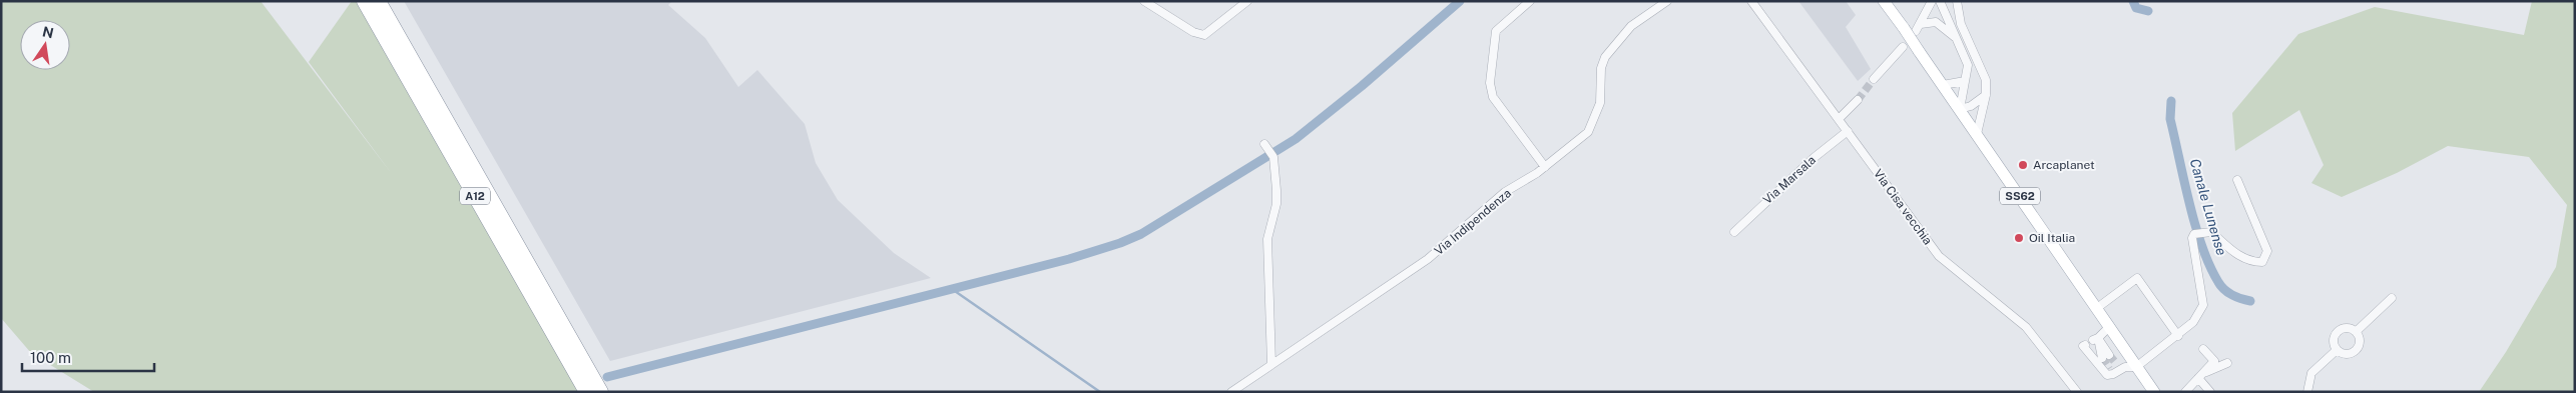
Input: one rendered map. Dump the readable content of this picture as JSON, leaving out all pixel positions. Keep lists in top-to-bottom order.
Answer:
{
  "streets": {
    "highway": ["A12"],
    "main road": ["SS62"],
    "street": ["Via Marsala", "Via Cisa vecchia", "Via Indipendenza"]
  },
  "crossings": [
    ["Via Marsala", "Via Cisa vecchia"]
  ],
  "water": ["Canale Lunense"],
  "places": ["Arcaplanet", "Oil Italia"],
  "scale_bar": "100 m",
  "north": "top"
}
